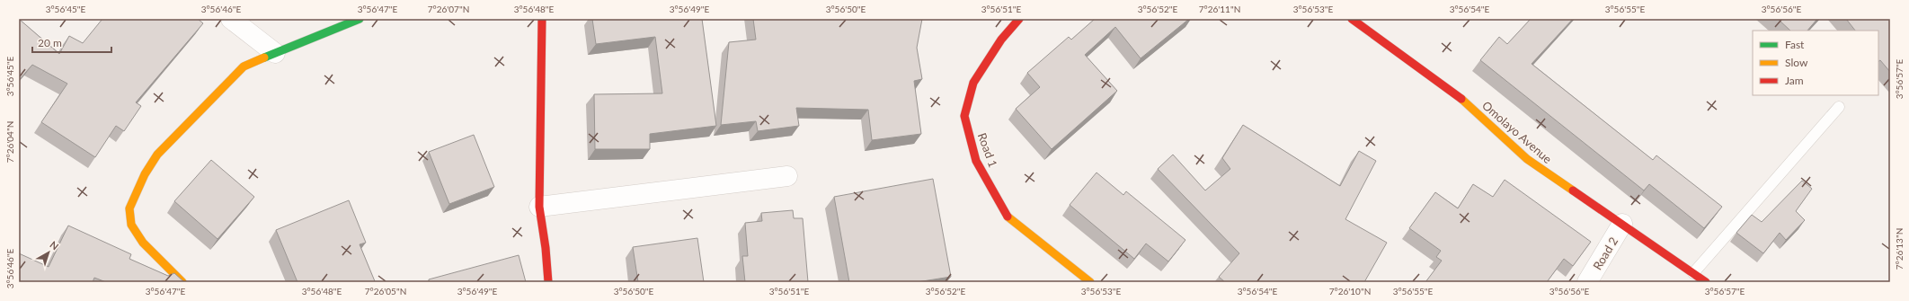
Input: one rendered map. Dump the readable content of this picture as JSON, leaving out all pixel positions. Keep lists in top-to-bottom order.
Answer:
{
  "streets": {
    "street": ["Omolayo Avenue", "Road 1", "Road 2"]
  },
  "crossings": [
    ["Omolayo Avenue", "Road 2"]
  ],
  "legend": ["Fast", "Slow", "Jam"],
  "scale_bar": "20 m",
  "north": "top right",
  "coordinates": [
    "3°56'45\"E",
    "3°56'46\"E",
    "3°56'47\"E",
    "7°26'07\"N",
    "3°56'48\"E",
    "3°56'49\"E",
    "3°56'50\"E",
    "3°56'51\"E",
    "3°56'52\"E",
    "7°26'11\"N",
    "3°56'53\"E",
    "3°56'54\"E",
    "3°56'55\"E",
    "3°56'56\"E",
    "3°56'57\"E",
    "7°26'04\"N",
    "7°26'13\"N",
    "7°26'05\"N",
    "7°26'10\"N"
  ]
}
